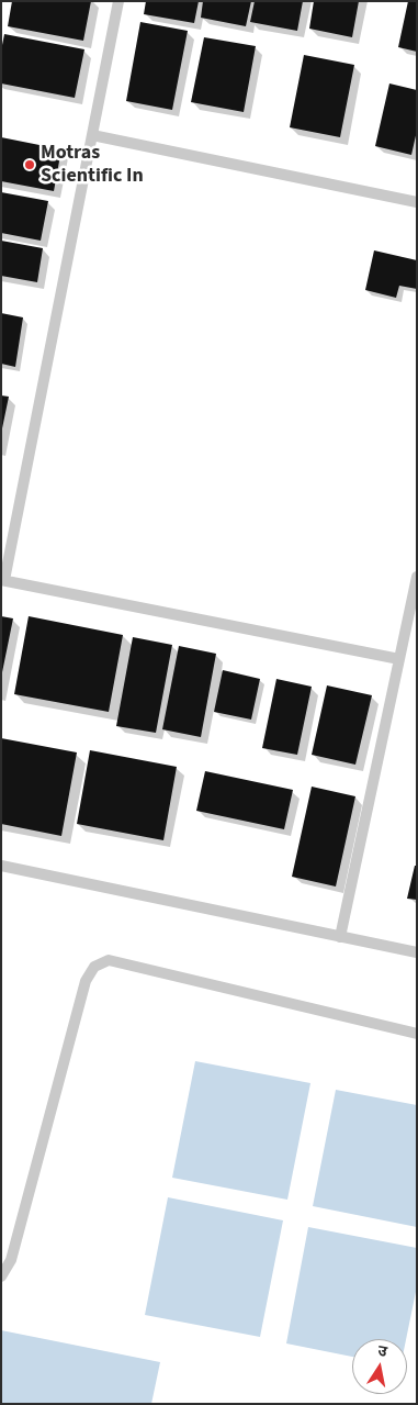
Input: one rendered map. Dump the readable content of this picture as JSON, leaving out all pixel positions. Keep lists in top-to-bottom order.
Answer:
{
  "places": ["Motras Scientific In"],
  "north": "top"
}
